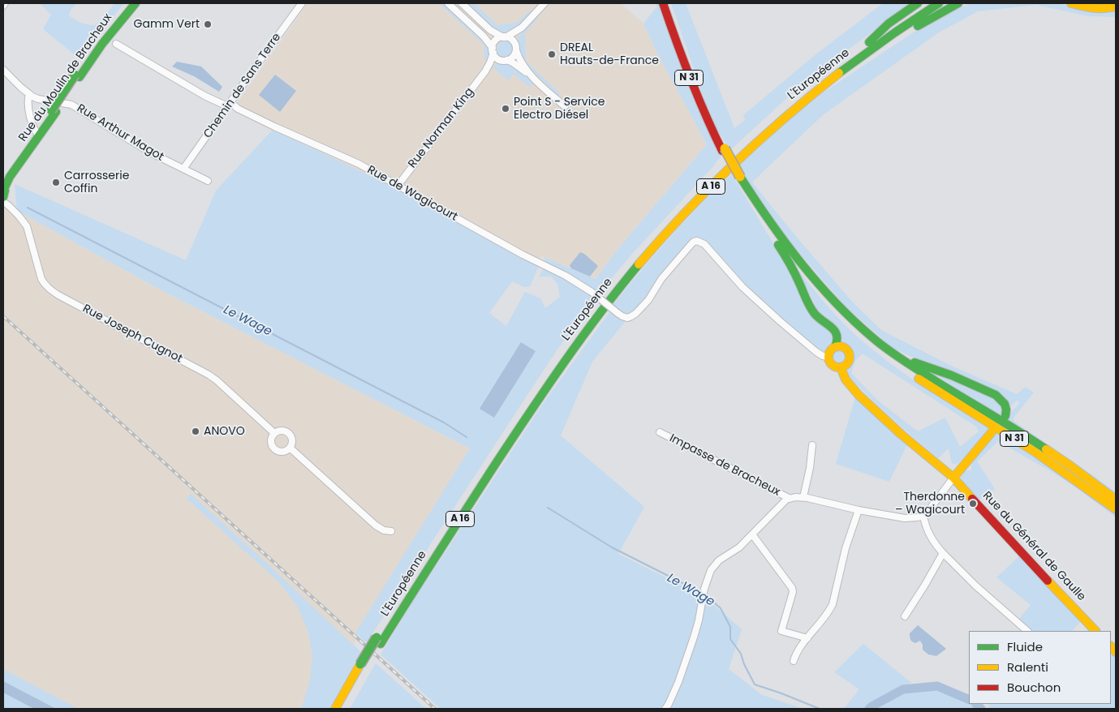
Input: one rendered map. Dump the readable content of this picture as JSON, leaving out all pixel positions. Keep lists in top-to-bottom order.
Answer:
{
  "streets": {
    "main road": [
      "L'Européenne",
      "Rue du Moulin de Bracheux",
      "N 31",
      "A 16",
      "Rue du Général de Gaulle"
    ],
    "street": [
      "Chemin de Sans Terre",
      "Rue Norman King",
      "Rue Arthur Magot",
      "Rue de Wagicourt",
      "Rue Joseph Cugnot",
      "Impasse de Bracheux"
    ]
  },
  "crossings": [
    ["Rue du Moulin de Bracheux", "Rue Joseph Cugnot"],
    ["Chemin de Sans Terre", "Rue Arthur Magot"],
    ["Chemin de Sans Terre", "Rue de Wagicourt"],
    ["Rue Norman King", "Rue de Wagicourt"],
    ["Rue de Wagicourt", "Rue du Général de Gaulle"]
  ],
  "water": ["Le Wage"],
  "places": [
    "Gamm Vert",
    "DREAL Hauts-de-France",
    "Point S - Service Electro Diésel",
    "Carrosserie Coffin",
    "ANOVO",
    "Therdonne – Wagicourt"
  ],
  "legend": ["Fluide", "Ralenti", "Bouchon"]
}
